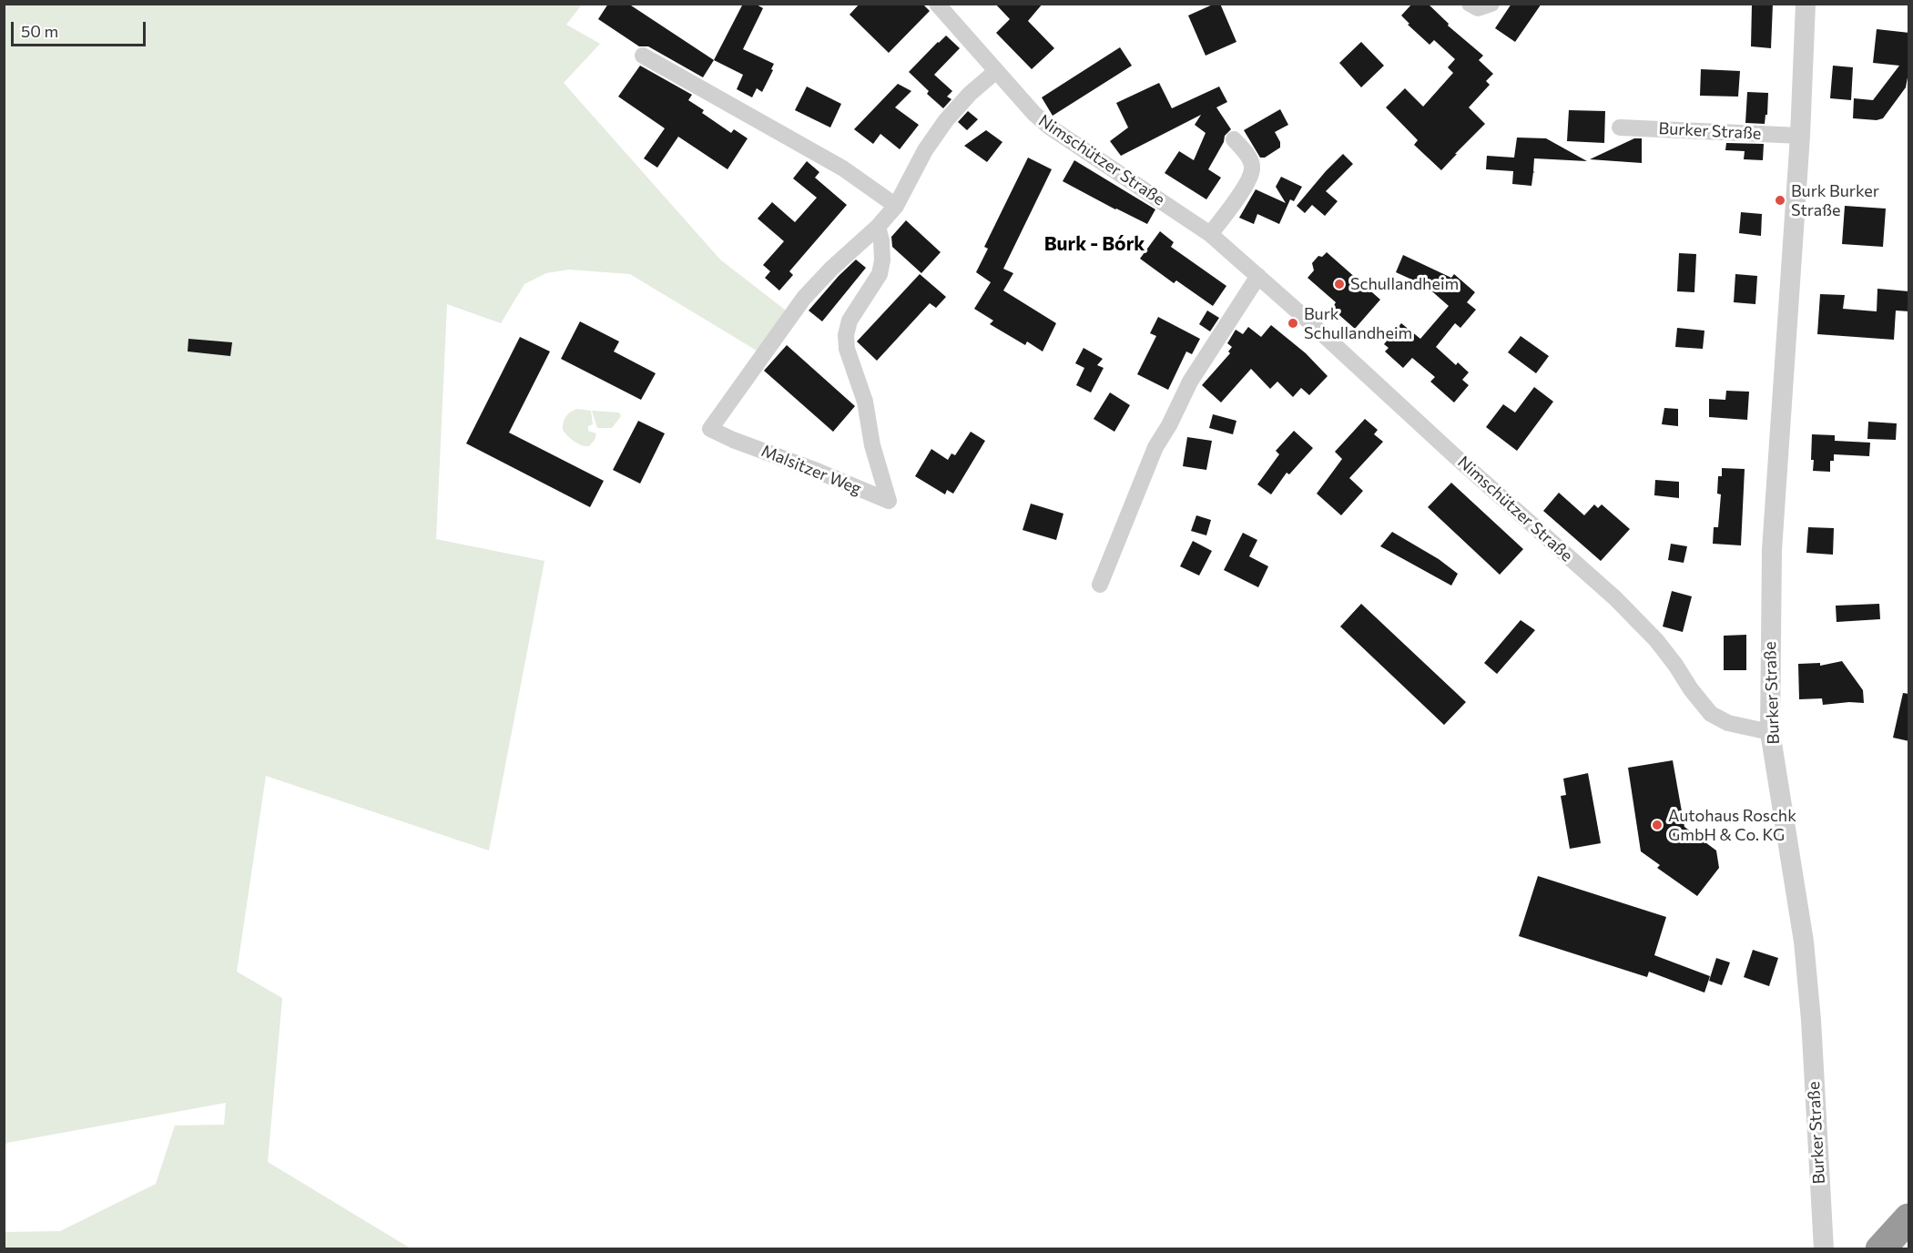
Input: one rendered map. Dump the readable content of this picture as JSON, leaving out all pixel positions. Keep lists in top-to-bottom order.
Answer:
{
  "streets": {
    "street": ["Burker Straße", "Nimschützer Straße", "Malsitzer Weg"]
  },
  "crossings": [
    ["Burker Straße", "Nimschützer Straße"],
    ["Nimschützer Straße", "Malsitzer Weg"]
  ],
  "districts": ["Burk - Bórk"],
  "places": [
    "Burk Burker Straße",
    "Schullandheim",
    "Burk Schullandheim",
    "Autohaus Roschk GmbH & Co. KG"
  ],
  "scale_bar": "50 m"
}
